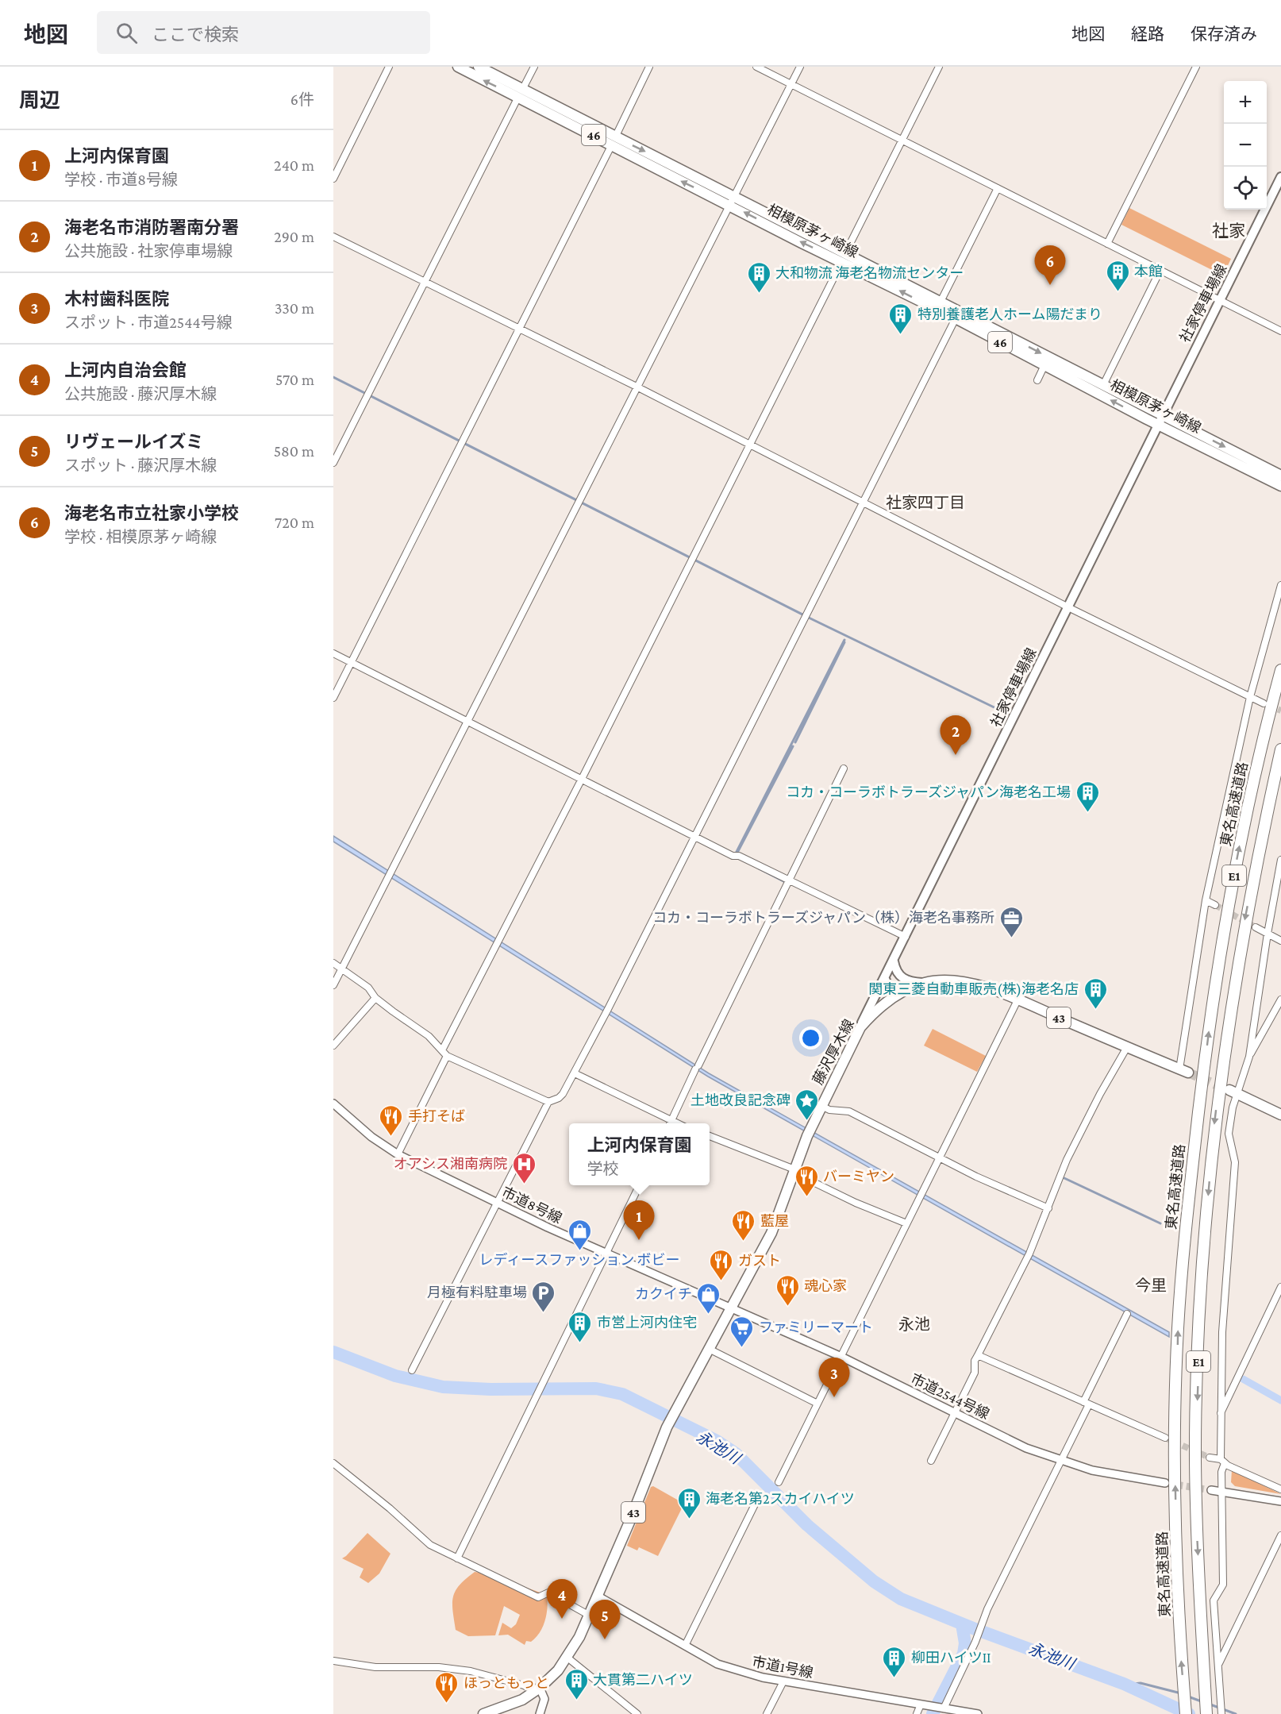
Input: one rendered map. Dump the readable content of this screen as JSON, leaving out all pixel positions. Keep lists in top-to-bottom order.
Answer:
{
  "streets": {
    "highway": ["東名高速道路", "E1"],
    "main road": [
      "46",
      "相模原茅ヶ崎線",
      "社家停車場線",
      "43",
      "藤沢厚木線"
    ],
    "street": ["市道8号線", "市道2544号線", "市道1号線"]
  },
  "crossings": [
    ["相模原茅ヶ崎線", "社家停車場線"],
    ["社家停車場線", "藤沢厚木線"],
    ["43", "藤沢厚木線"],
    ["43", "市道1号線"],
    ["藤沢厚木線", "市道8号線"],
    ["藤沢厚木線", "市道2544号線"],
    ["藤沢厚木線", "市道1号線"],
    ["市道8号線", "市道2544号線"]
  ],
  "districts": [
    "社家",
    "社家四丁目",
    "今里",
    "永池"
  ],
  "water": ["永池川"],
  "places": {
    "building": [
      "本館",
      "大和物流 海老名物流センター",
      "特別養護老人ホーム陽だまり",
      "コカ・コーラボトラーズジャパン海老名工場",
      "関東三菱自動車販売(株)海老名店",
      "市営上河内住宅",
      "海老名第2スカイハイツ",
      "柳田ハイツII",
      "大貫第二ハイツ"
    ],
    "office": ["コカ・コーラボトラーズジャパン（株）海老名事務所"],
    "place": ["土地改良記念碑"],
    "restaurant": [
      "手打そば",
      "バーミヤン",
      "藍屋",
      "ガスト",
      "魂心家",
      "ほっともっと"
    ],
    "hospital": ["オアシス湘南病院"],
    "shop": ["レディースファッション ボビー", "カクイチ"],
    "parking": ["月極有料駐車場"],
    "supermarket": ["ファミリーマート"]
  },
  "page": {
    "header": "地図",
    "search": "ここで検索",
    "nav": ["地図", "経路", "保存済み"],
    "heading": ["周辺", "6件"],
    "map_buttons": ["+", "−"],
    "list": [
      {
        "mark": "1",
        "name": "上河内保育園",
        "note": "学校 · 市道8号線",
        "value": "240 m"
      },
      {
        "mark": "2",
        "name": "海老名市消防署南分署",
        "note": "公共施設 · 社家停車場線",
        "value": "290 m"
      },
      {
        "mark": "3",
        "name": "木村歯科医院",
        "note": "スポット · 市道2544号線",
        "value": "330 m"
      },
      {
        "mark": "4",
        "name": "上河内自治会館",
        "note": "公共施設 · 藤沢厚木線",
        "value": "570 m"
      },
      {
        "mark": "5",
        "name": "リヴェールイズミ",
        "note": "スポット · 藤沢厚木線",
        "value": "580 m"
      },
      {
        "mark": "6",
        "name": "海老名市立社家小学校",
        "note": "学校 · 相模原茅ヶ崎線",
        "value": "720 m"
      }
    ],
    "pins": [
      "6",
      "2",
      "1",
      "3",
      "4",
      "5"
    ],
    "popup": ["上河内保育園", "学校"]
  }
}
